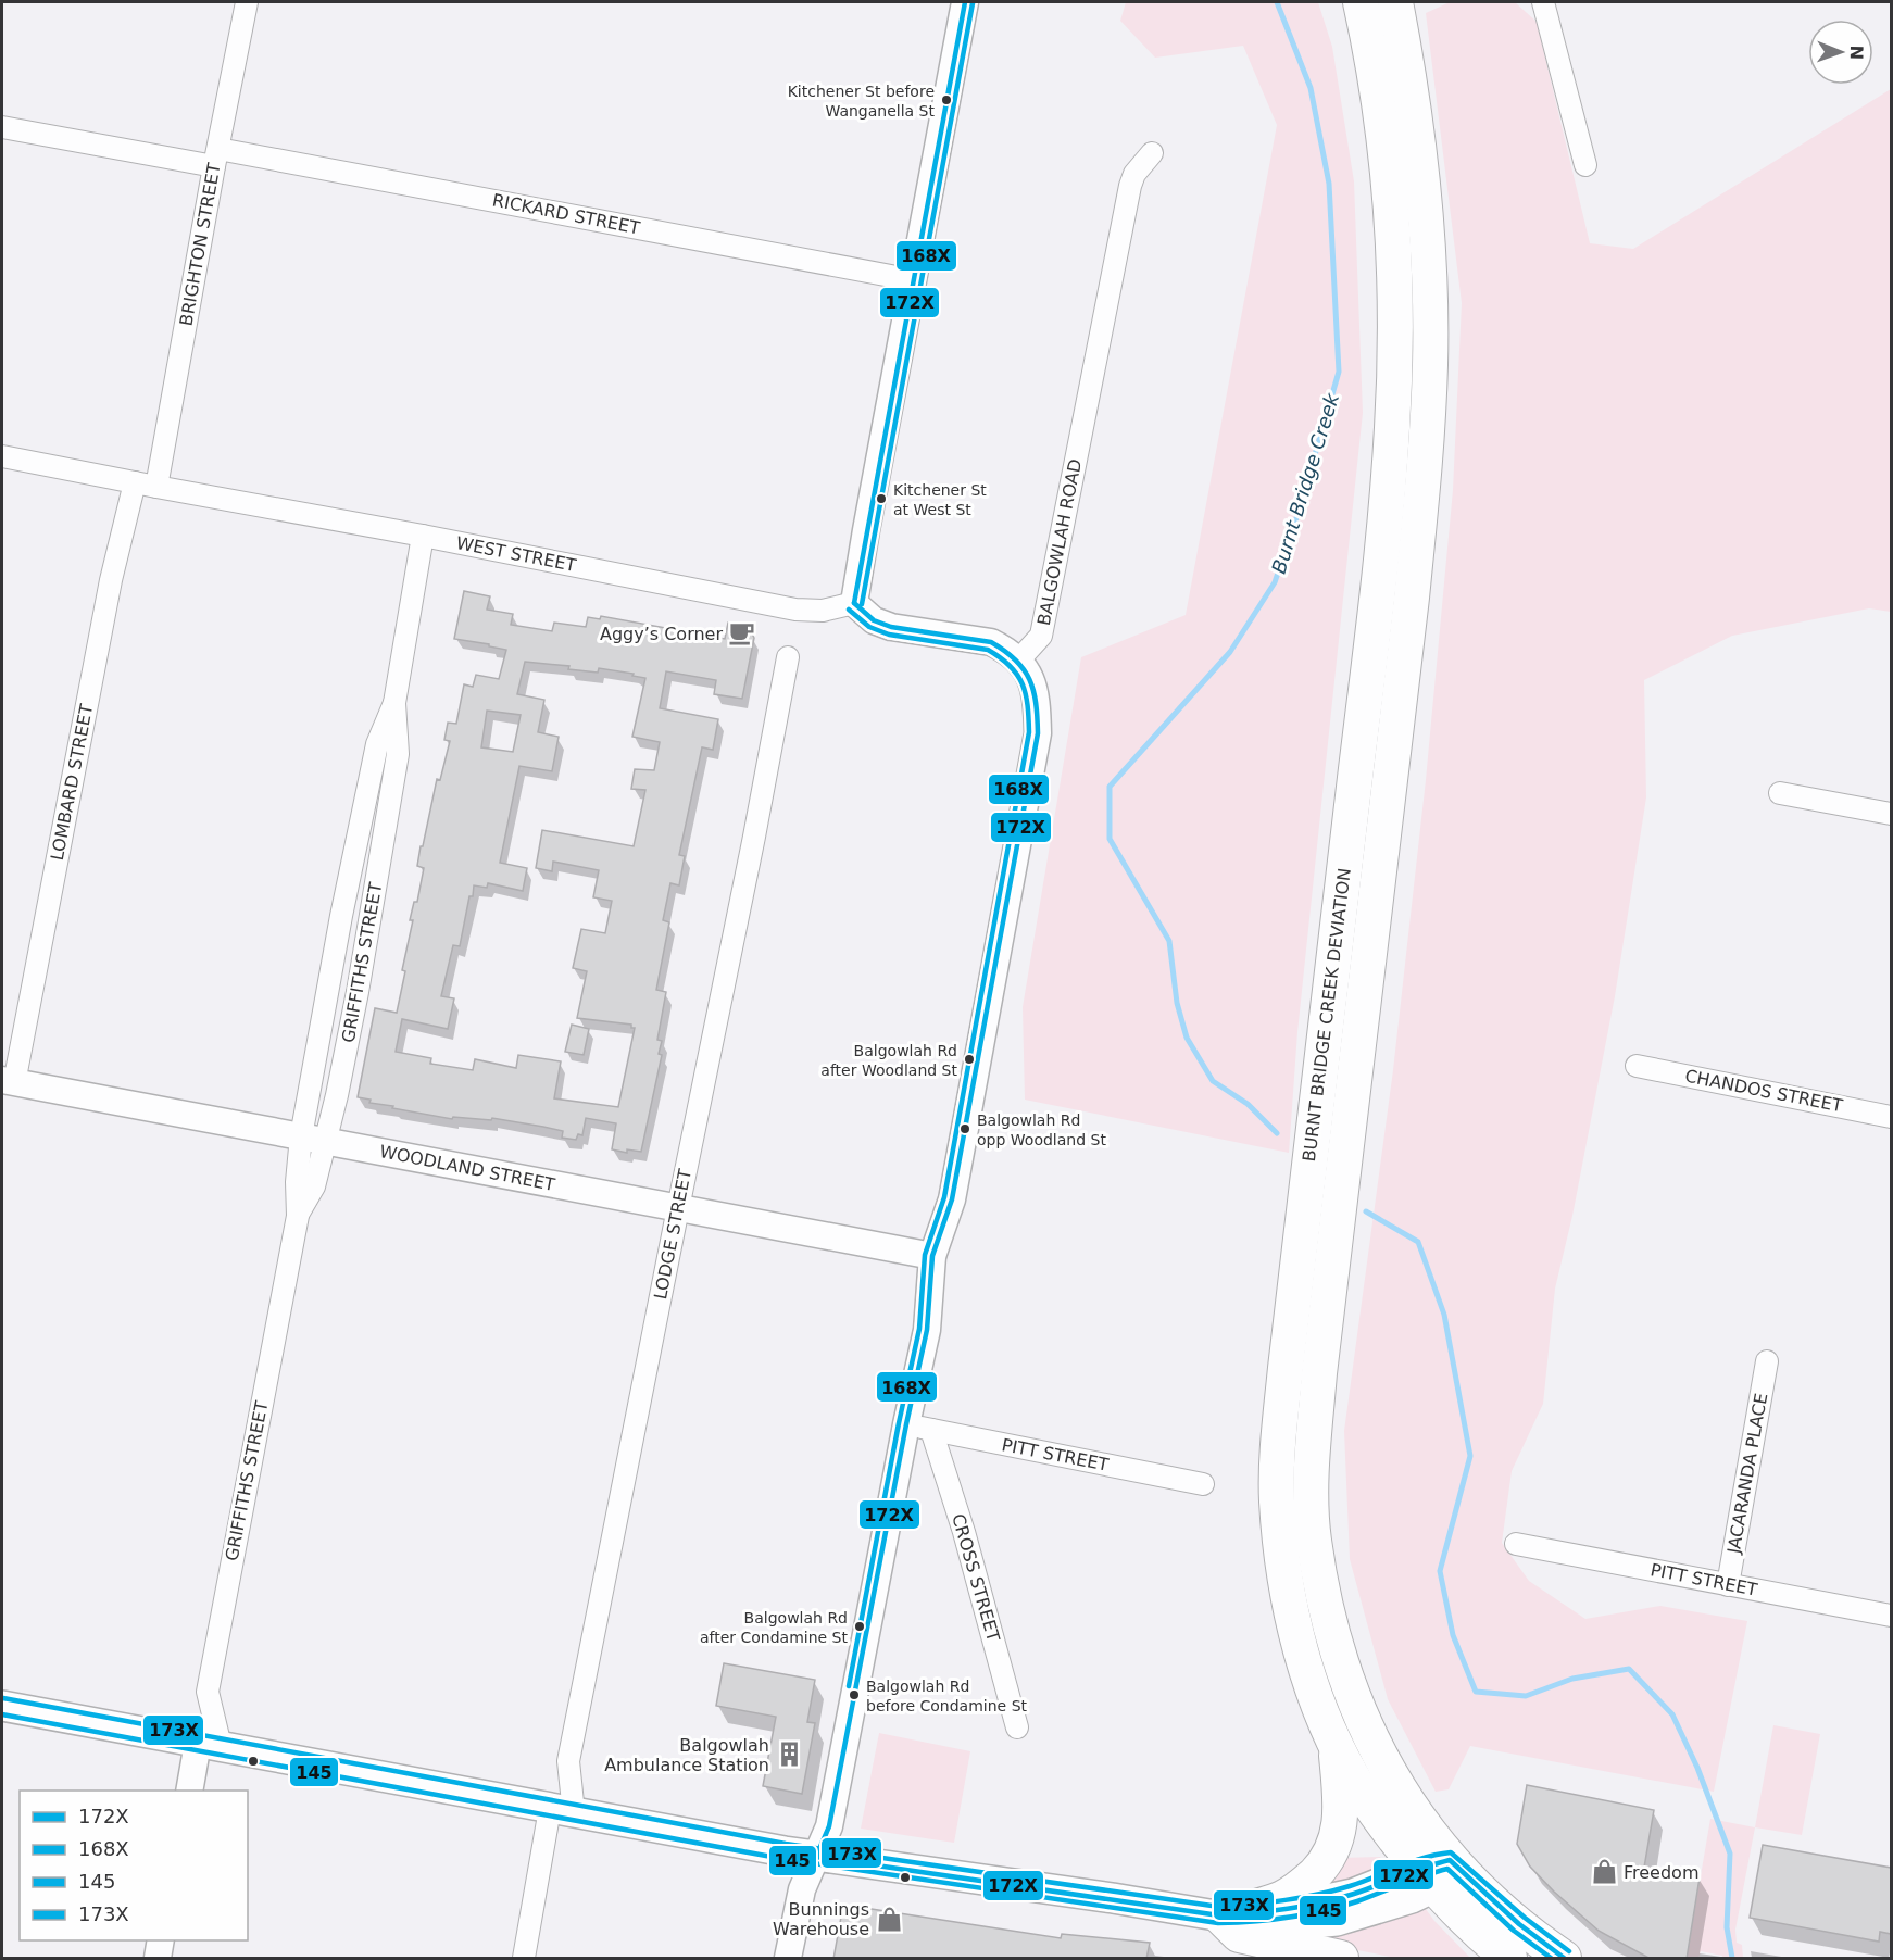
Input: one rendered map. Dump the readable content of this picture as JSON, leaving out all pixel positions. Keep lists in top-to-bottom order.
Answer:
{
  "streets": {
    "highway": ["BURNT BRIDGE CREEK DEVIATION"],
    "street": [
      "RICKARD STREET",
      "BRIGHTON STREET",
      "BALGOWLAH ROAD",
      "WEST STREET",
      "LOMBARD STREET",
      "GRIFFITHS STREET",
      "CHANDOS STREET",
      "WOODLAND STREET",
      "LODGE STREET",
      "PITT STREET",
      "JACARANDA PLACE",
      "CROSS STREET"
    ]
  },
  "crossings": [
    ["RICKARD STREET", "BRIGHTON STREET"],
    ["BRIGHTON STREET", "WEST STREET"],
    ["WEST STREET", "LOMBARD STREET"],
    ["WEST STREET", "GRIFFITHS STREET"],
    ["LOMBARD STREET", "WOODLAND STREET"],
    ["GRIFFITHS STREET", "WOODLAND STREET"],
    ["WOODLAND STREET", "LODGE STREET"],
    ["PITT STREET", "JACARANDA PLACE"],
    ["PITT STREET", "CROSS STREET"]
  ],
  "water": ["Burnt Bridge Creek"],
  "places": {
    "other": [
      "Kitchener St before Wanganella St",
      "Kitchener St at West St",
      "Balgowlah Rd after Woodland St",
      "Balgowlah Rd opp Woodland St",
      "Balgowlah Rd after Condamine St",
      "Balgowlah Rd before Condamine St"
    ],
    "cafe": ["Aggy’s Corner"],
    "building": ["Balgowlah Ambulance Station"],
    "shop": ["Freedom", "Bunnings Warehouse"]
  },
  "lines": [
    "transit line 172X",
    "transit line 168X",
    "transit line 173X",
    "transit line 145"
  ],
  "legend": [
    "172X",
    "168X",
    "145",
    "173X"
  ],
  "north": "right"
}
